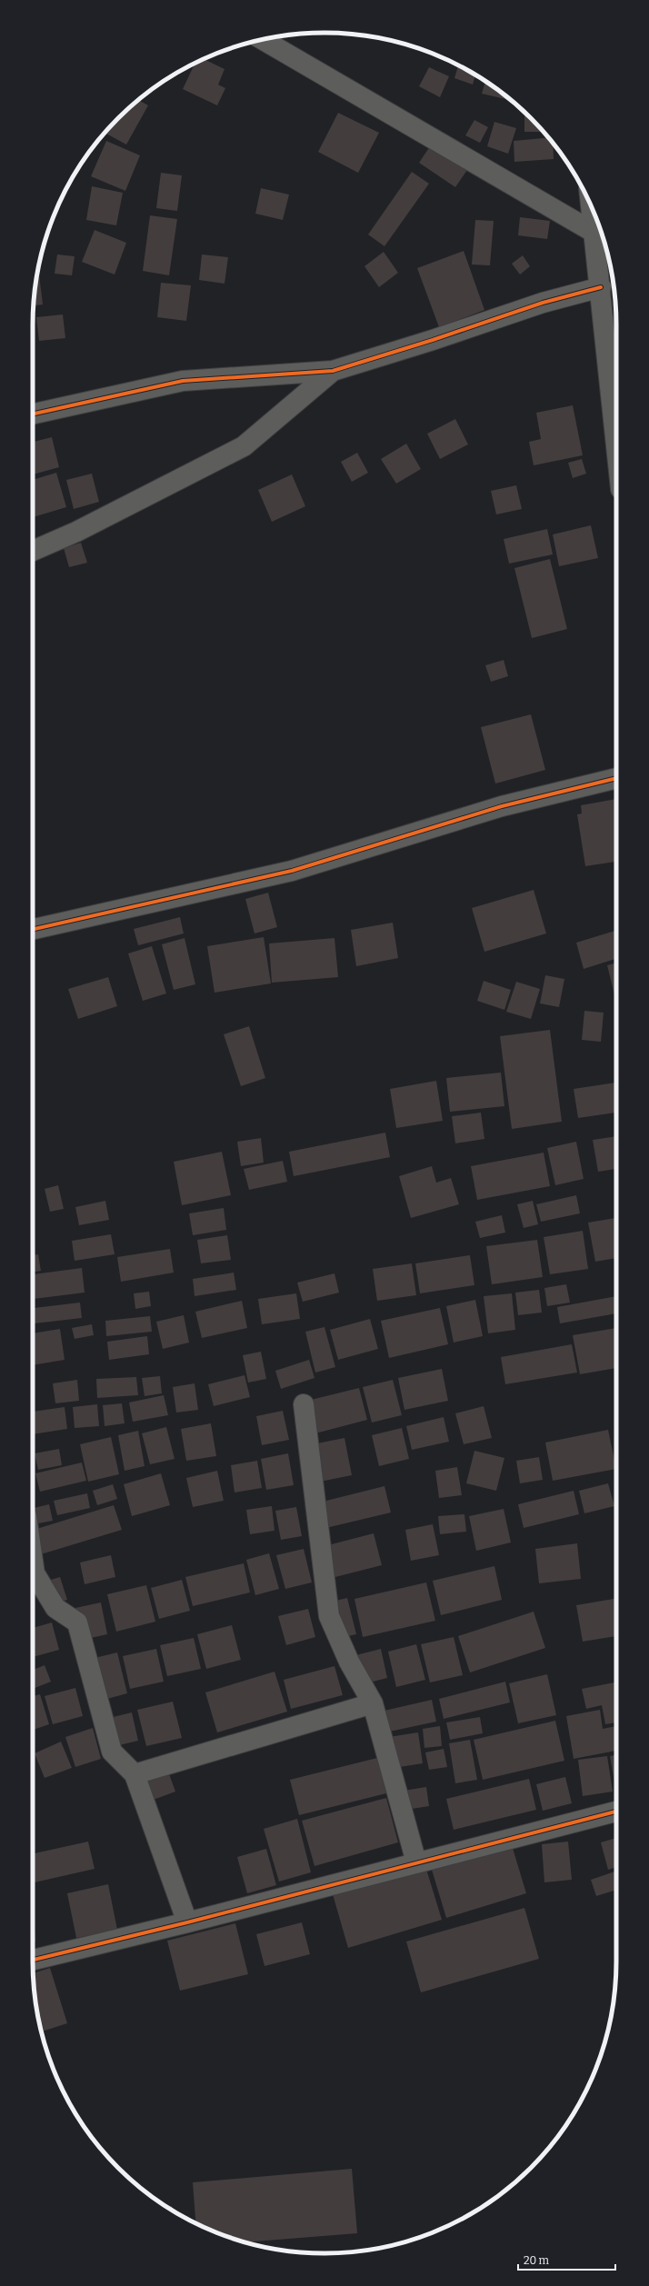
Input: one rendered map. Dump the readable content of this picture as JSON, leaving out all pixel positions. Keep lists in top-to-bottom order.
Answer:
{
  "scale_bar": "20 m"
}
